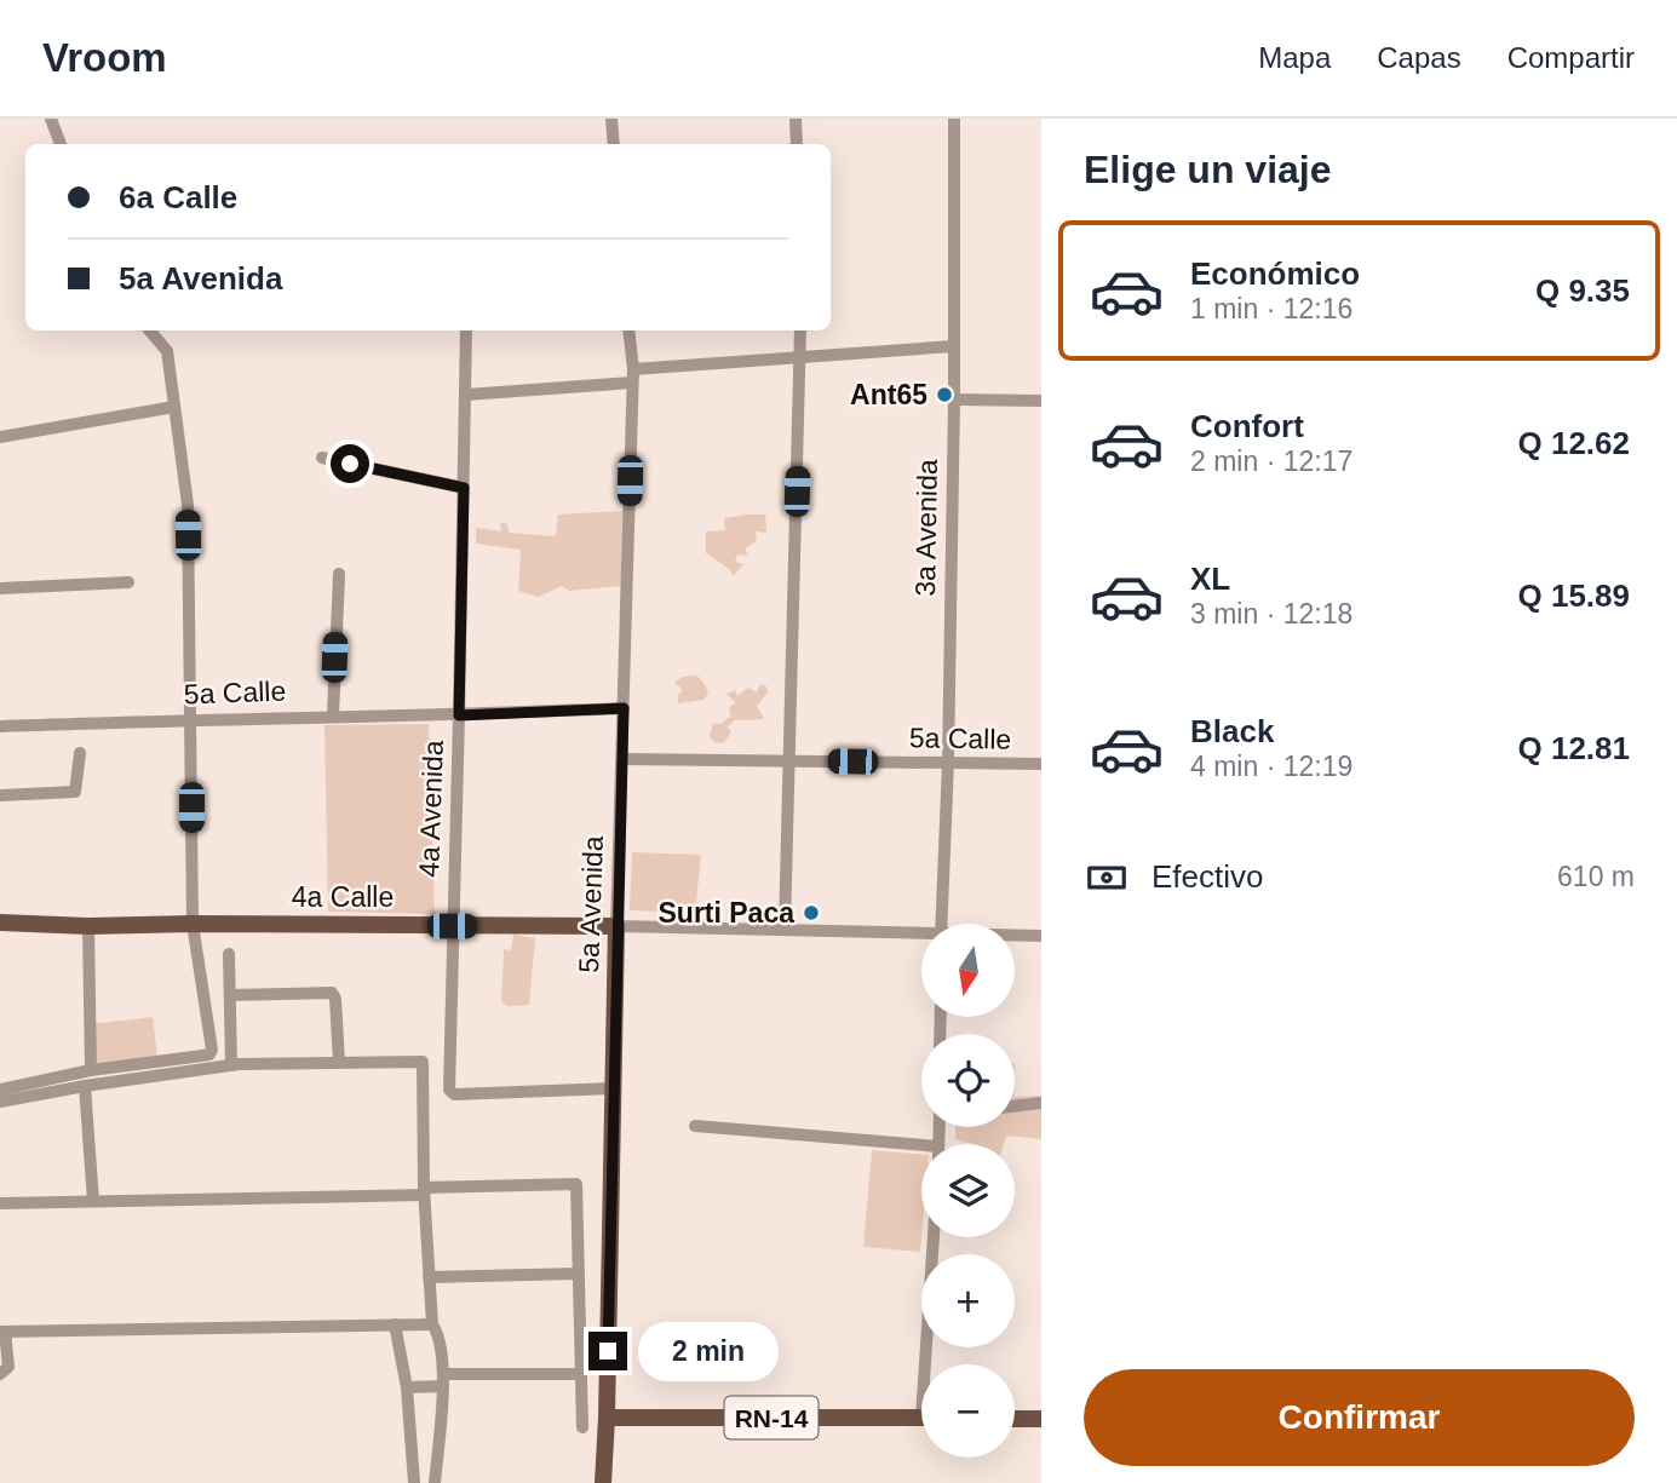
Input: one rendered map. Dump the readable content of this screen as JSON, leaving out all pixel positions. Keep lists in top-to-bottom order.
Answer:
{
  "streets": {
    "main road": ["4a Calle", "5a Avenida", "RN-14"],
    "street": ["3a Avenida", "5a Calle", "4a Avenida"]
  },
  "crossings": [
    ["3a Avenida", "5a Calle"],
    ["5a Calle", "4a Avenida"],
    ["5a Calle", "5a Avenida"],
    ["4a Avenida", "4a Calle"],
    ["4a Avenida", "5a Avenida"],
    ["4a Calle", "5a Avenida"],
    ["5a Avenida", "RN-14"]
  ],
  "places": ["Ant65", "Surti Paca"],
  "north": "bottom",
  "page": {
    "header": "Vroom",
    "nav": ["Mapa", "Capas", "Compartir"],
    "heading": "Elige un viaje",
    "banner": ["6a Calle", "5a Avenida"],
    "list": [
      {
        "name": "Económico",
        "note": "1 min · 12:16",
        "value": "Q 9.35"
      },
      {
        "name": "Confort",
        "note": "2 min · 12:17",
        "value": "Q 12.62"
      },
      {
        "name": "XL",
        "note": "3 min · 12:18",
        "value": "Q 15.89"
      },
      {
        "name": "Black",
        "note": "4 min · 12:19",
        "value": "Q 12.81"
      }
    ],
    "pay": ["Efectivo", "610 m"],
    "map_buttons": ["+", "−"],
    "bubble": "2 min",
    "buttons": "Confirmar"
  }
}
